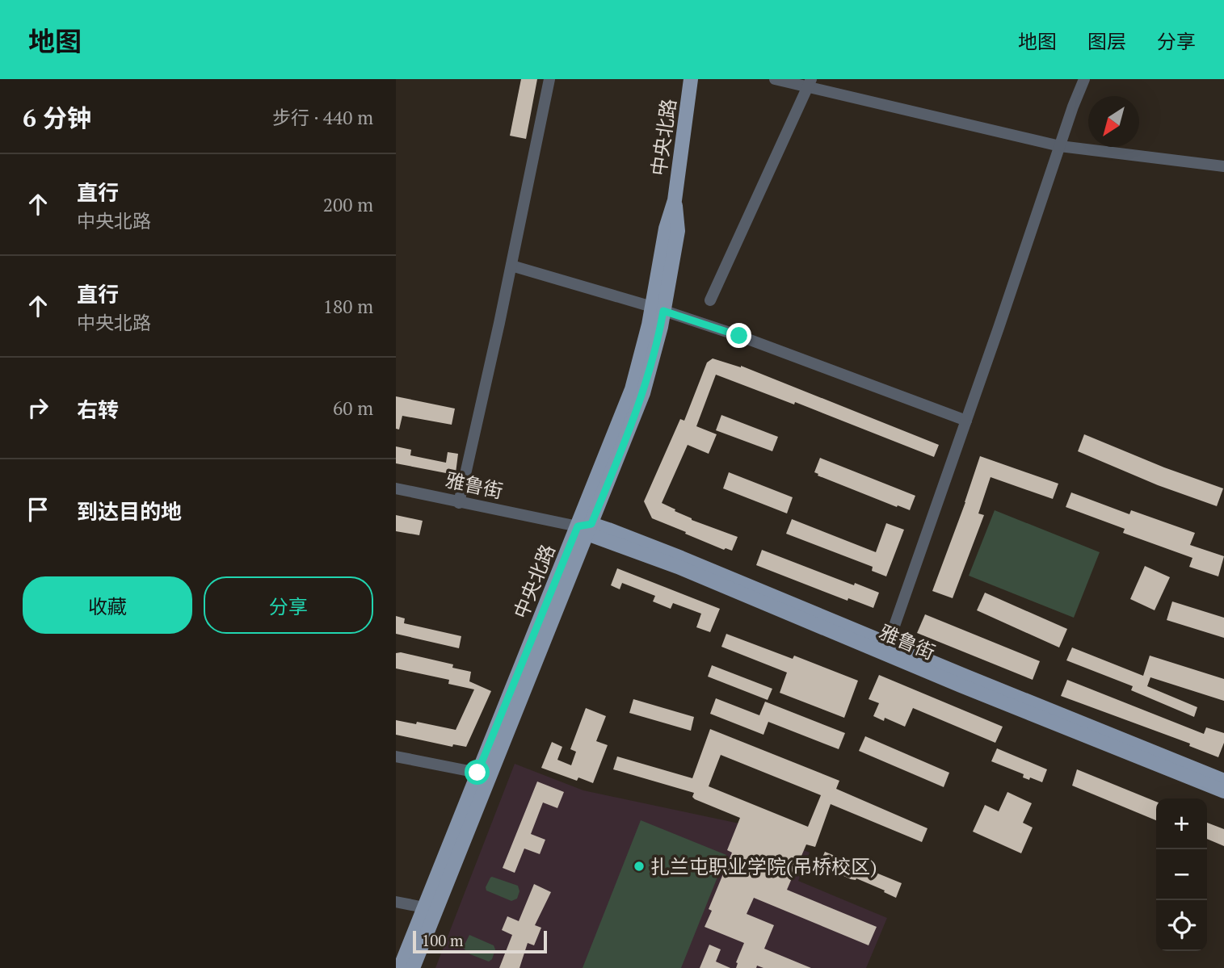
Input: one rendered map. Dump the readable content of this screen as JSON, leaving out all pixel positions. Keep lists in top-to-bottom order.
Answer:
{
  "streets": {
    "main road": ["中央北路", "雅鲁街"]
  },
  "crossings": [
    ["中央北路", "雅鲁街"]
  ],
  "places": ["扎兰屯职业学院(吊桥校区)"],
  "scale_bar": "100 m",
  "north": "bottom left",
  "page": {
    "header": "地图",
    "nav": ["地图", "图层", "分享"],
    "heading": ["6 分钟", "步行 · 440 m"],
    "list": [
      ["直行", "中央北路", "200 m"],
      ["直行", "中央北路", "180 m"],
      ["右转", "60 m"],
      "到达目的地"
    ],
    "buttons": ["收藏", "分享"],
    "map_buttons": ["+", "−"],
    "scale": "100 m"
  }
}
